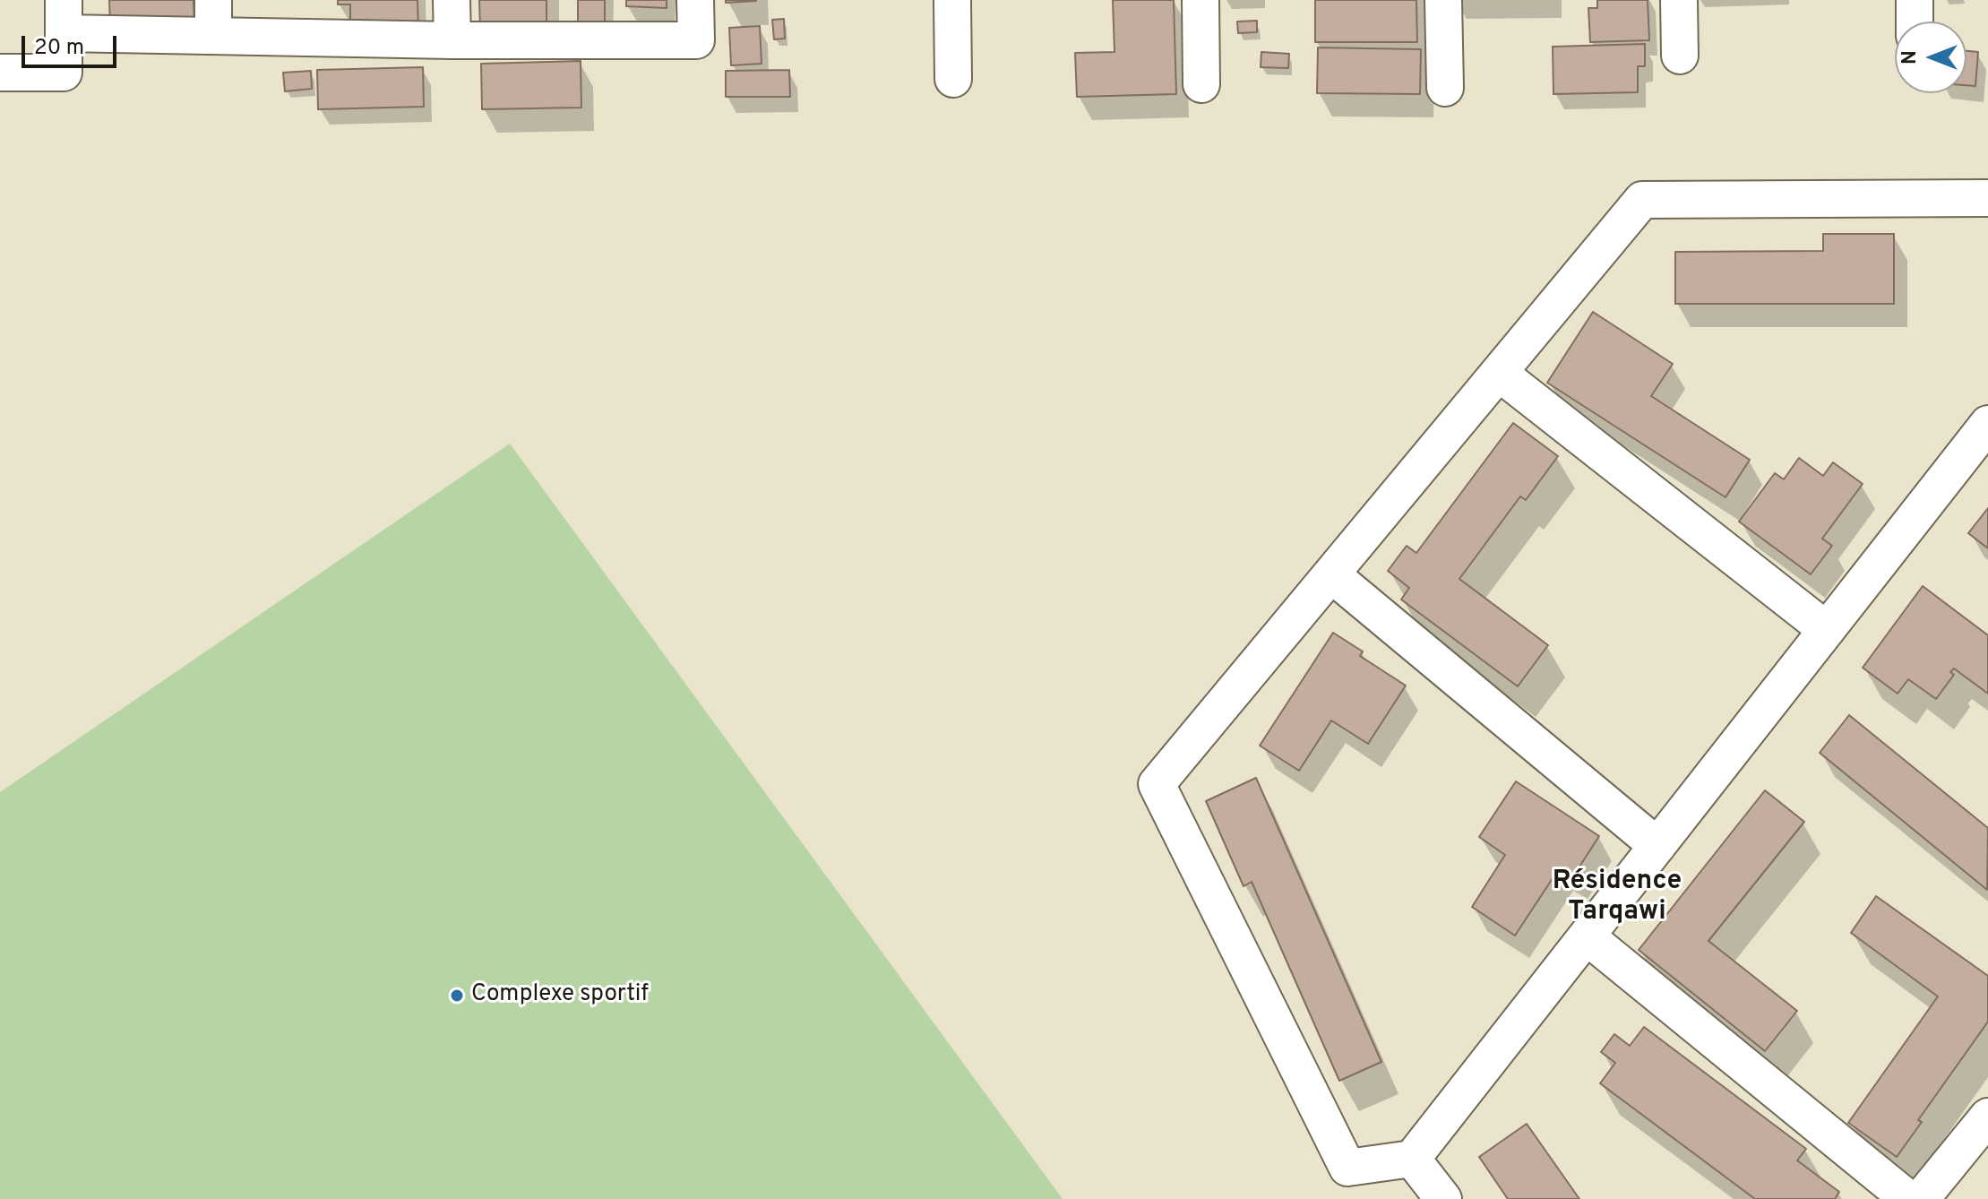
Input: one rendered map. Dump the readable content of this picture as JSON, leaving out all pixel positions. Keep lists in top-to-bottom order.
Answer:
{
  "districts": ["Résidence Tarqawi"],
  "places": ["Complexe sportif"],
  "scale_bar": "20 m",
  "north": "left"
}
